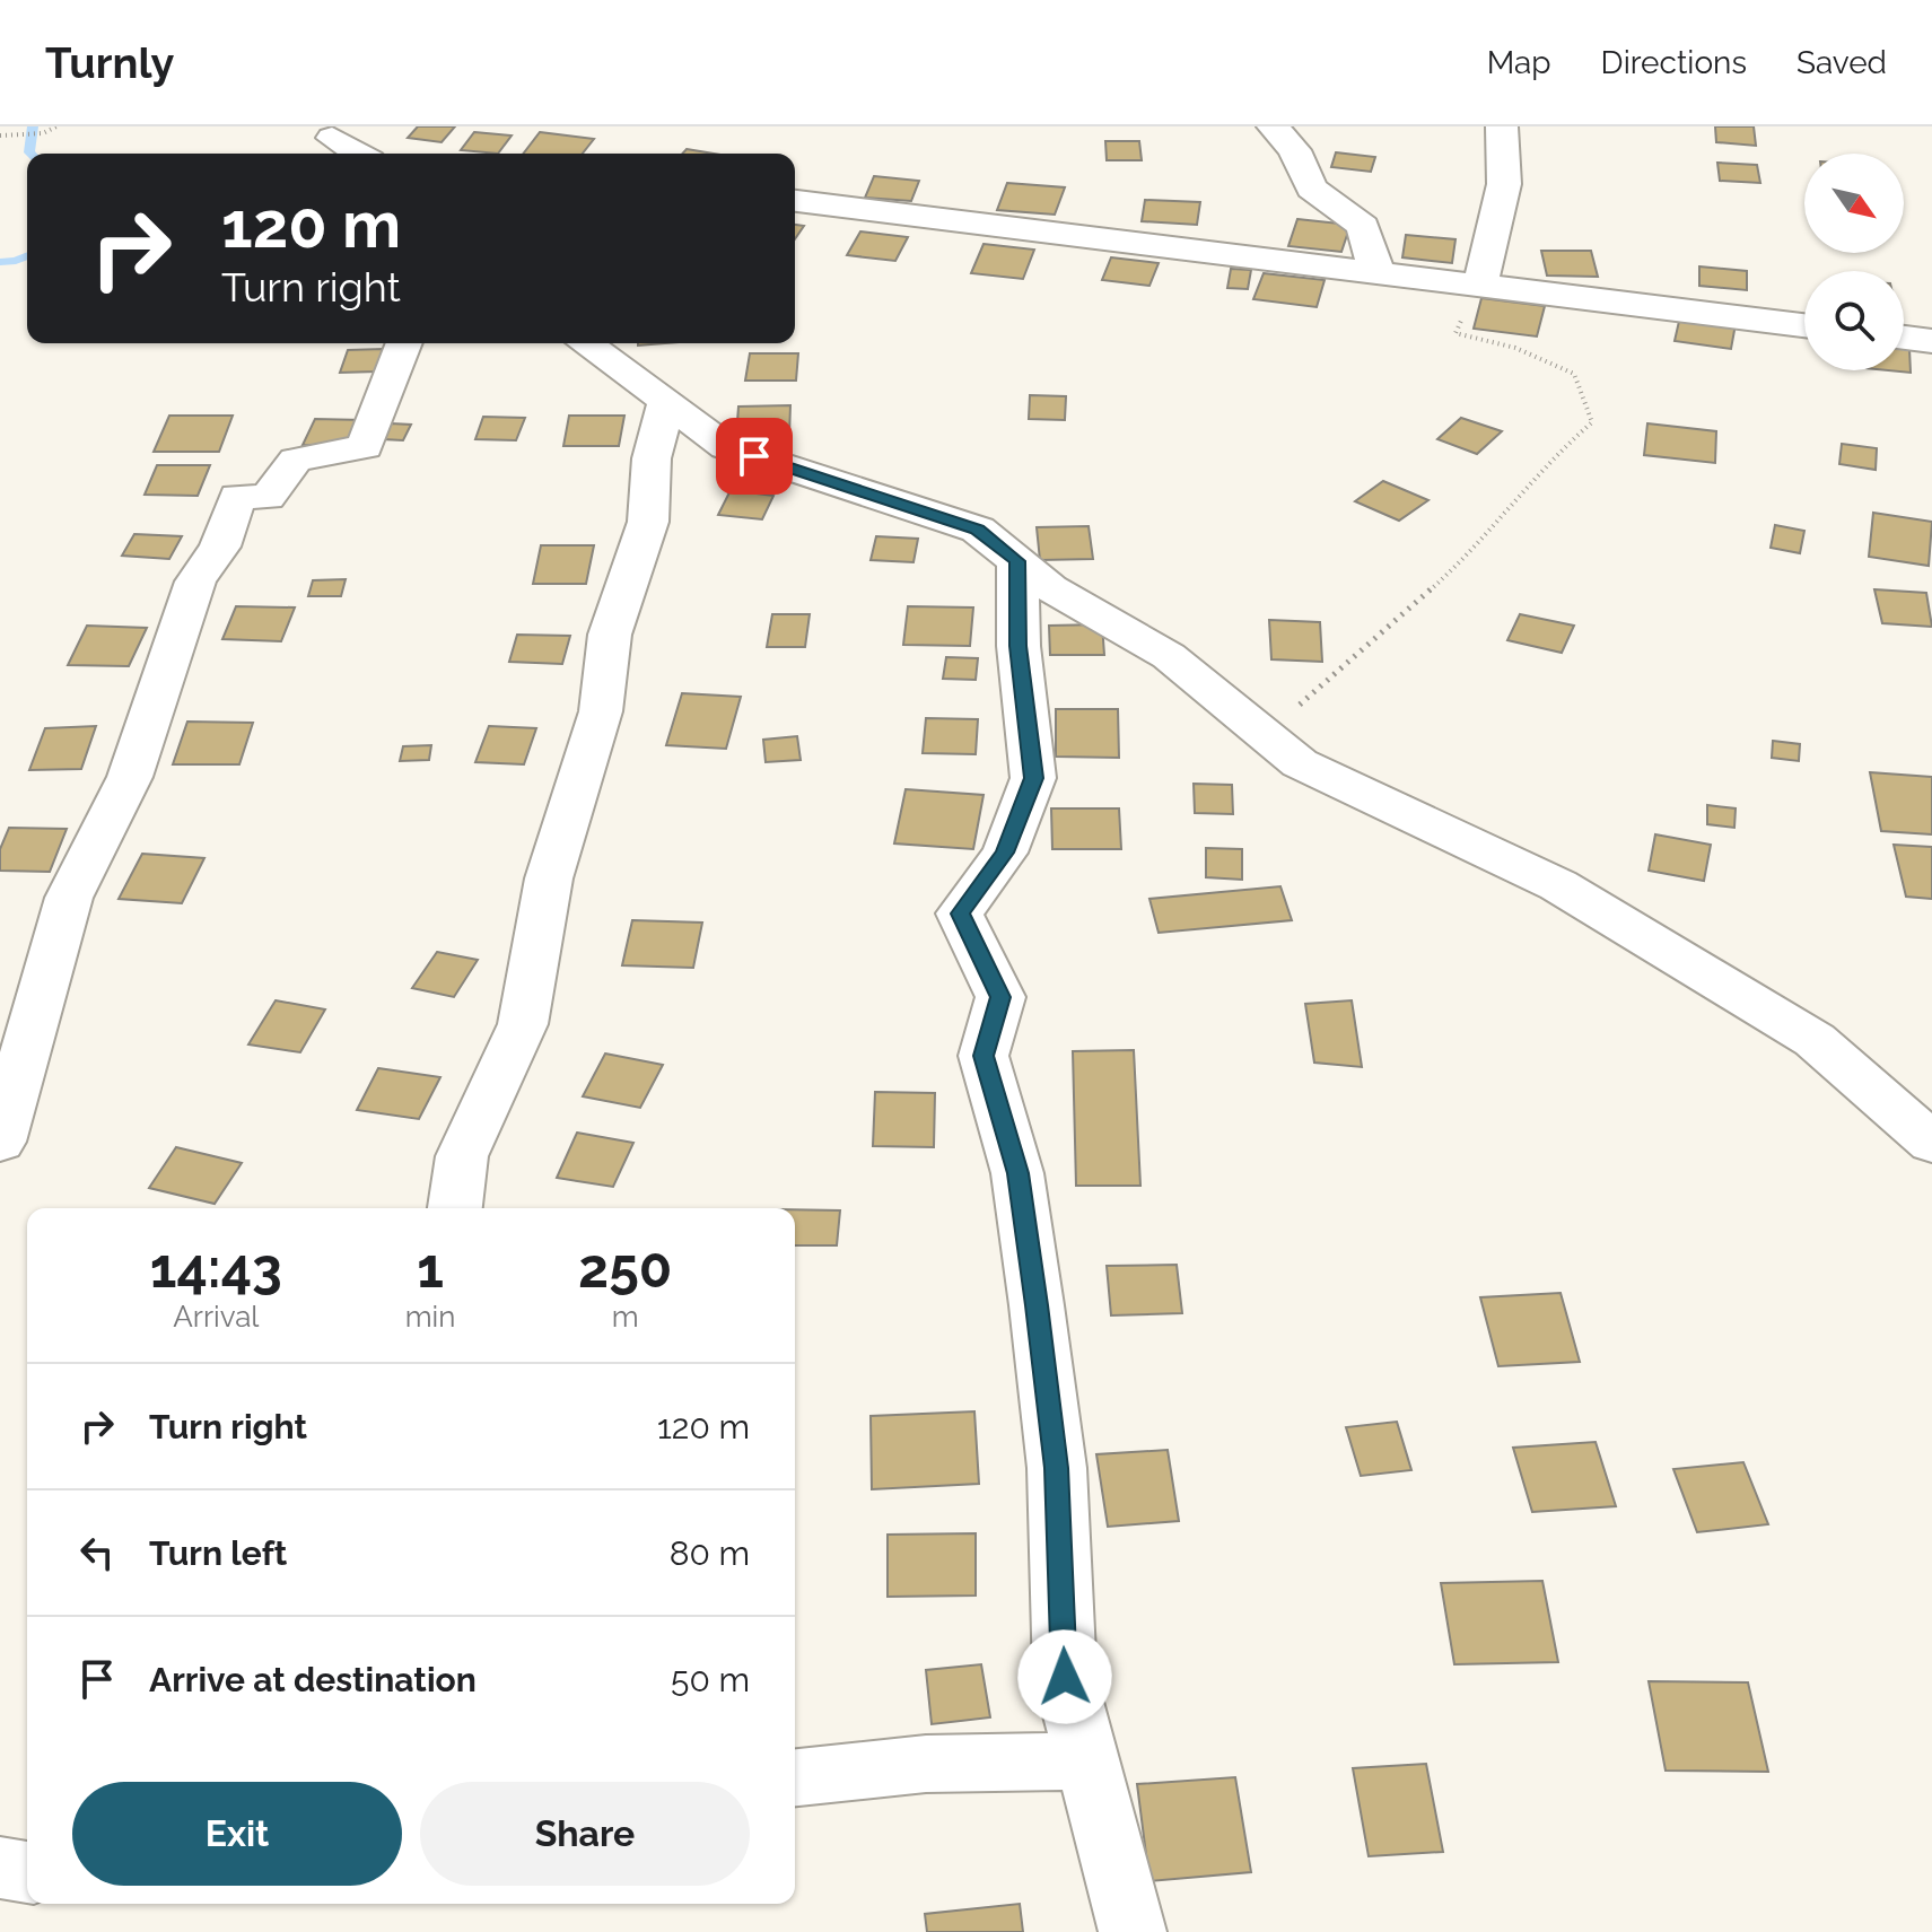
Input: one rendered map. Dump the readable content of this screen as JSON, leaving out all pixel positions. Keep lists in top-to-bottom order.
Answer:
{
  "north": "bottom right",
  "page": {
    "header": "Turnly",
    "nav": ["Map", "Directions", "Saved"],
    "turn": ["120 m", "Turn right"],
    "eta": [
      "14:43",
      "Arrival",
      "1",
      "min",
      "250",
      "m"
    ],
    "list": [
      {
        "name": "Turn right",
        "value": "120 m"
      },
      {
        "name": "Turn left",
        "value": "80 m"
      },
      {
        "name": "Arrive at destination",
        "value": "50 m"
      }
    ],
    "buttons": ["Exit", "Share"]
  }
}
